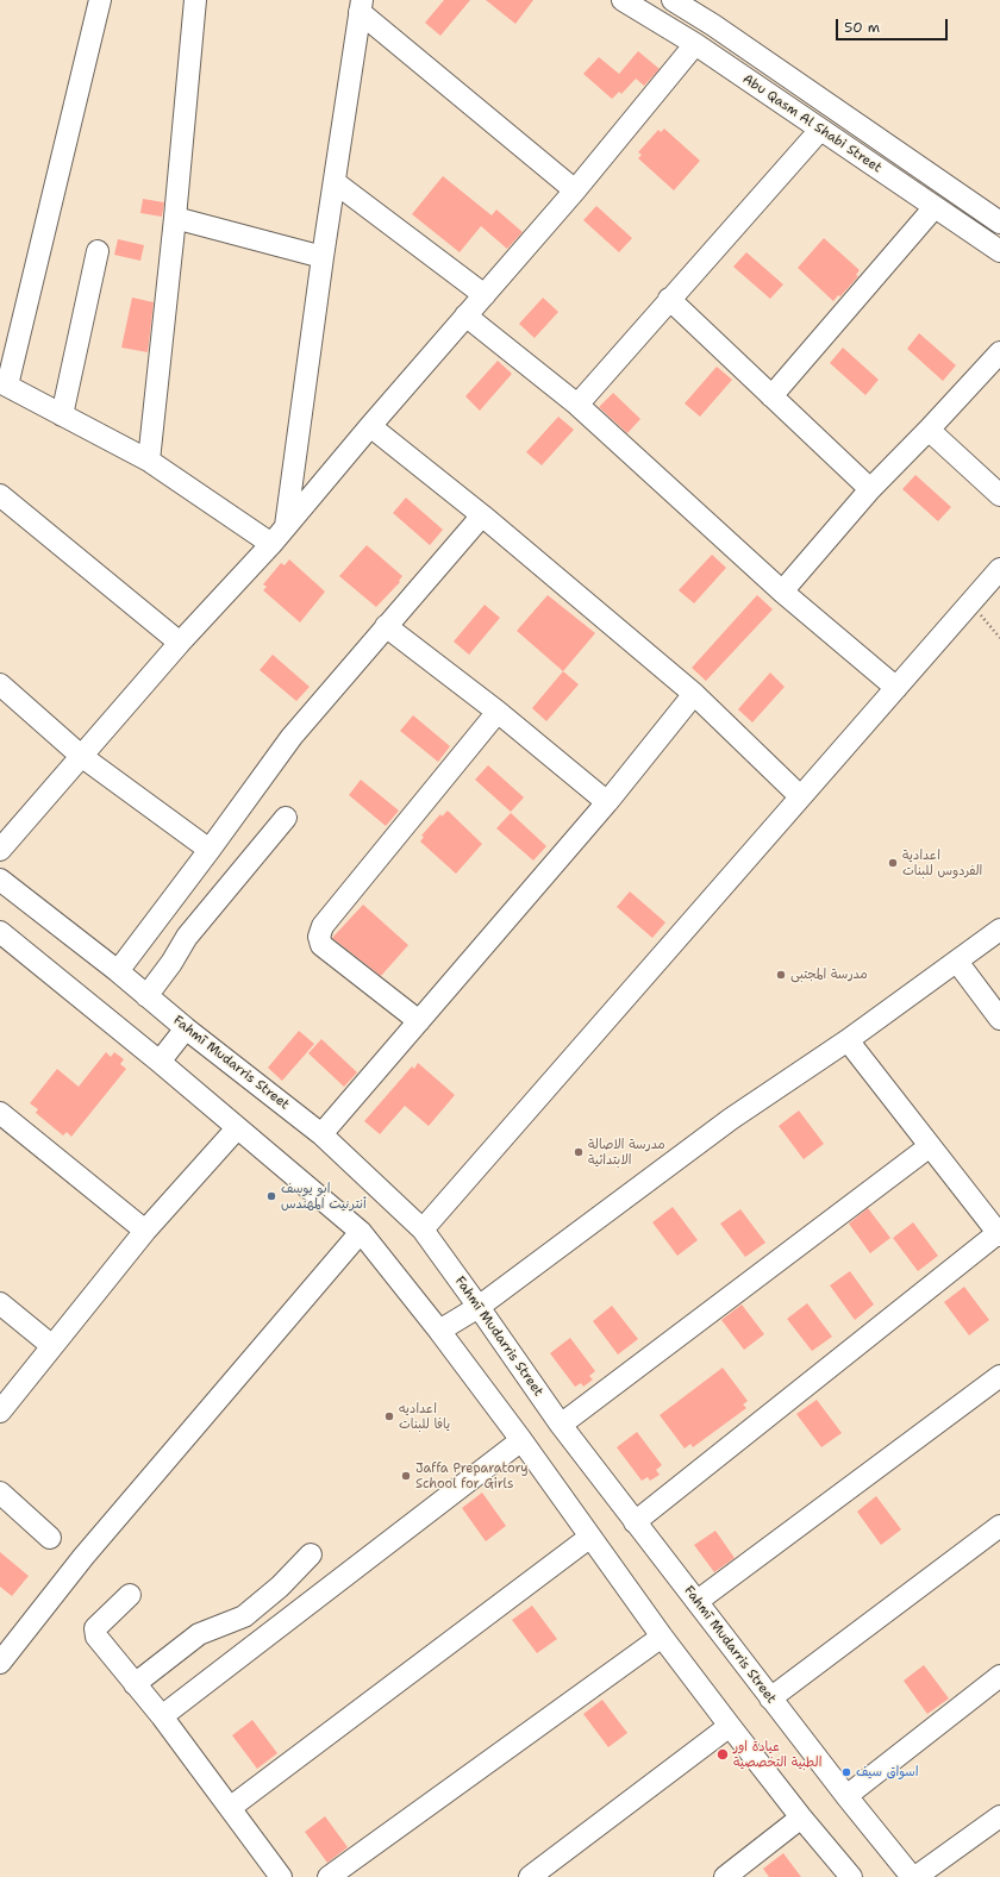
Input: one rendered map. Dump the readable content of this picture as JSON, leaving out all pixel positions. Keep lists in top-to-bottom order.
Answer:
{
  "streets": {
    "street": ["Abu Qasm Al Shabi Street", "Fahmī Mudarris Street"]
  },
  "places": [
    "اعدادية الفردوس للبنات",
    "مدرسة المجتبى",
    "مدرسة الاصالة الابتدائية",
    "ابو يوسف أنترنيت المهندس",
    "اعداديه يافا للبنات",
    "Jaffa Preparatory School for Girls",
    "عيادة اور الطبية التخصصية",
    "اسواق سيف"
  ],
  "scale_bar": "50 m"
}
